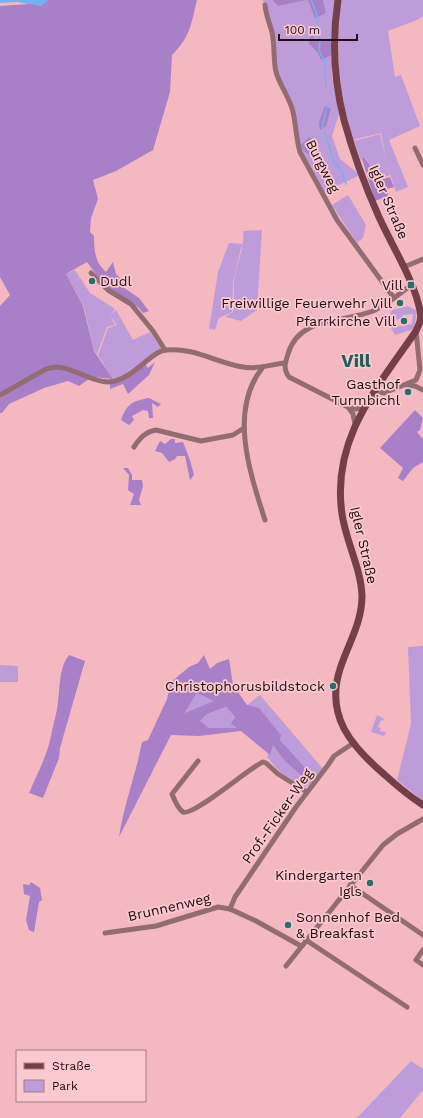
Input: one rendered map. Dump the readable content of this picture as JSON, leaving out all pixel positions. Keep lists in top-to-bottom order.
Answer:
{
  "streets": {
    "main road": ["Igler Straße"],
    "street": ["Burgweg", "Prof.-Ficker-Weg", "Brunnenweg"]
  },
  "crossings": [
    ["Igler Straße", "Prof.-Ficker-Weg"],
    ["Prof.-Ficker-Weg", "Brunnenweg"]
  ],
  "districts": ["Vill"],
  "places": {
    "other": [
      "Dudl",
      "Freiwillige Feuerwehr Vill",
      "Pfarrkirche Vill",
      "Gasthof Turmbichl",
      "Christophorusbildstock",
      "Kindergarten Igls",
      "Sonnenhof Bed & Breakfast"
    ],
    "transit": ["Vill"]
  },
  "legend": ["Straße", "Park"],
  "scale_bar": "100 m"
}
